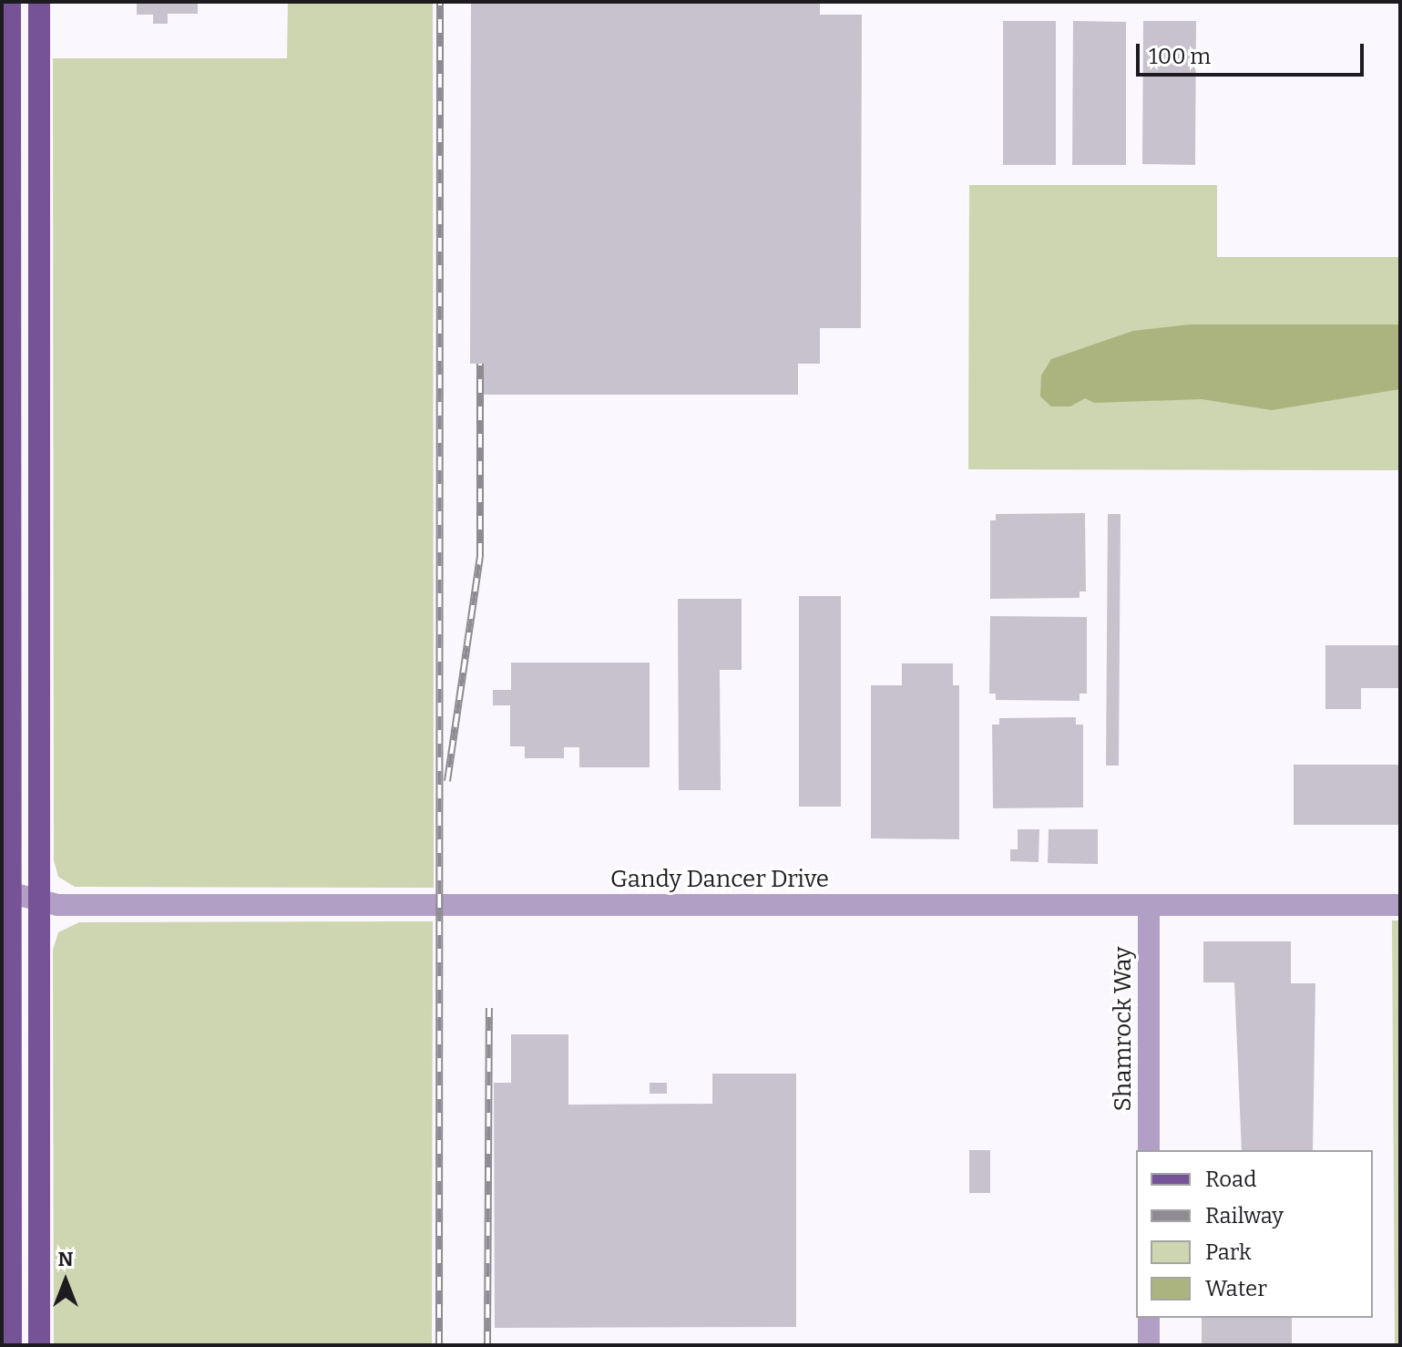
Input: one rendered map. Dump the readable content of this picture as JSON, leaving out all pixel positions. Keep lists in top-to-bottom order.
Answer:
{
  "streets": {
    "street": ["Gandy Dancer Drive", "Shamrock Way"]
  },
  "crossings": [
    ["Gandy Dancer Drive", "Shamrock Way"]
  ],
  "legend": [
    "Road",
    "Railway",
    "Park",
    "Water"
  ],
  "scale_bar": "100 m",
  "north": "top"
}
